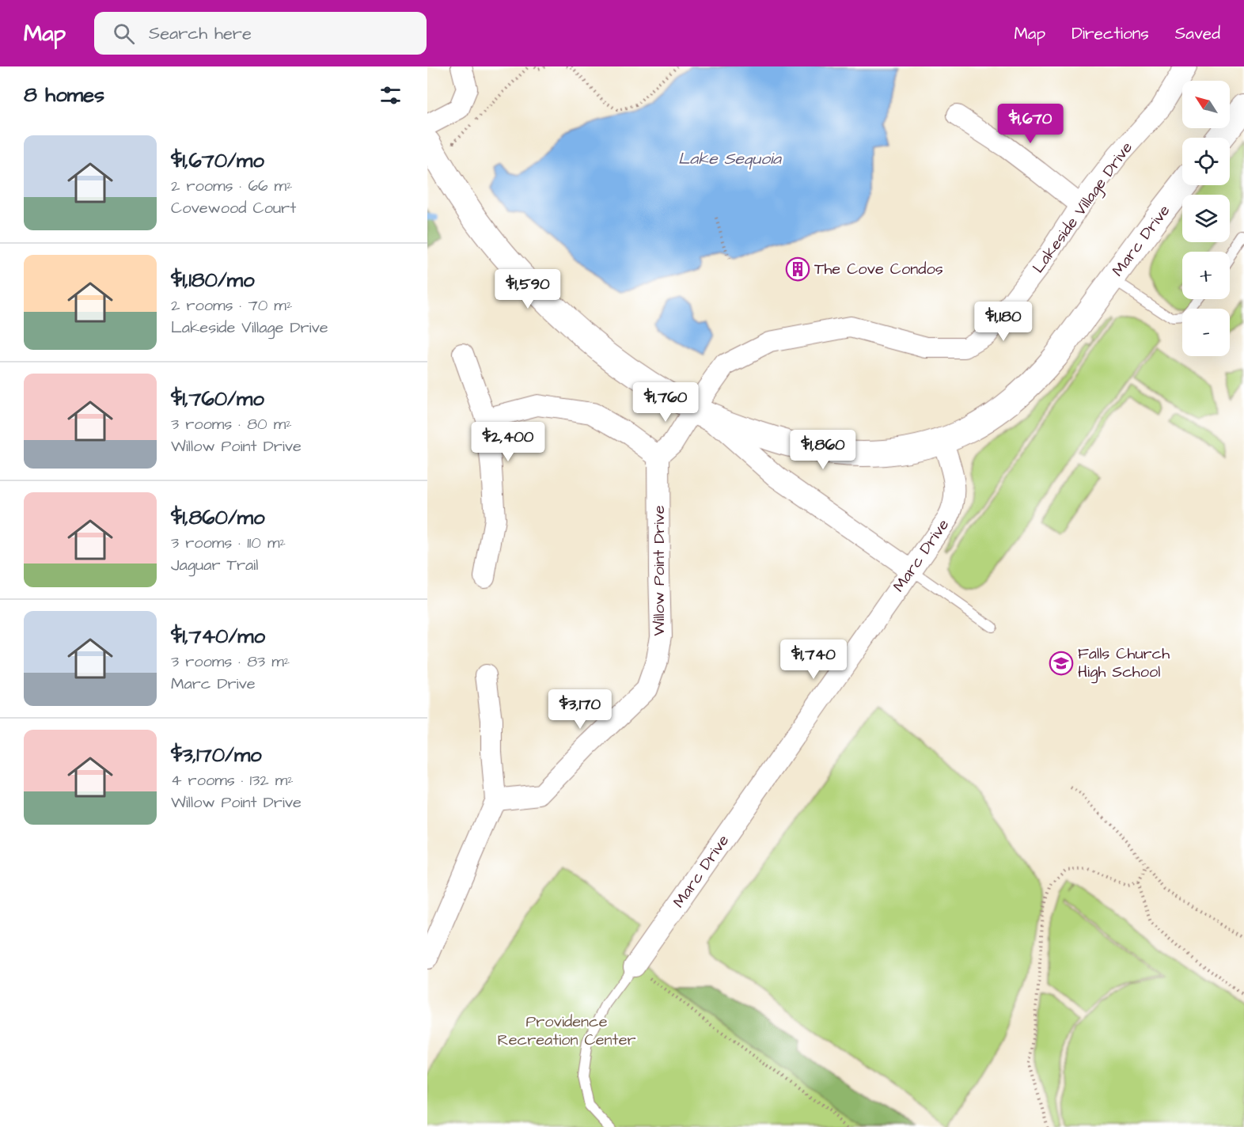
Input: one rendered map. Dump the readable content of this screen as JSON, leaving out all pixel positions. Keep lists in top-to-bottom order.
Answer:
{
  "streets": {
    "street": ["Lakeside Village Drive", "Marc Drive", "Willow Point Drive"]
  },
  "water": ["Lake Sequoia"],
  "parks": ["Providence Recreation Center"],
  "places": {
    "building": ["The Cove Condos"],
    "school or university": ["Falls Church High School"]
  },
  "north": "top left",
  "page": {
    "header": "Map",
    "search": "Search here",
    "nav": ["Map", "Directions", "Saved"],
    "heading": "8 homes",
    "map_buttons": ["+", "−"],
    "price": [
      "$1,670",
      "$1,590",
      "$1,180",
      "$1,760",
      "$2,400",
      "$1,860",
      "$1,740",
      "$3,170"
    ],
    "list": [
      {
        "name": "$1,670/mo",
        "note": "2 rooms · 66 m² · Covewood Court"
      },
      {
        "name": "$1,180/mo",
        "note": "2 rooms · 70 m² · Lakeside Village Drive"
      },
      {
        "name": "$1,760/mo",
        "note": "3 rooms · 80 m² · Willow Point Drive"
      },
      {
        "name": "$1,860/mo",
        "note": "3 rooms · 110 m² · Jaguar Trail"
      },
      {
        "name": "$1,740/mo",
        "note": "3 rooms · 83 m² · Marc Drive"
      },
      {
        "name": "$3,170/mo",
        "note": "4 rooms · 132 m² · Willow Point Drive"
      }
    ]
  }
}
